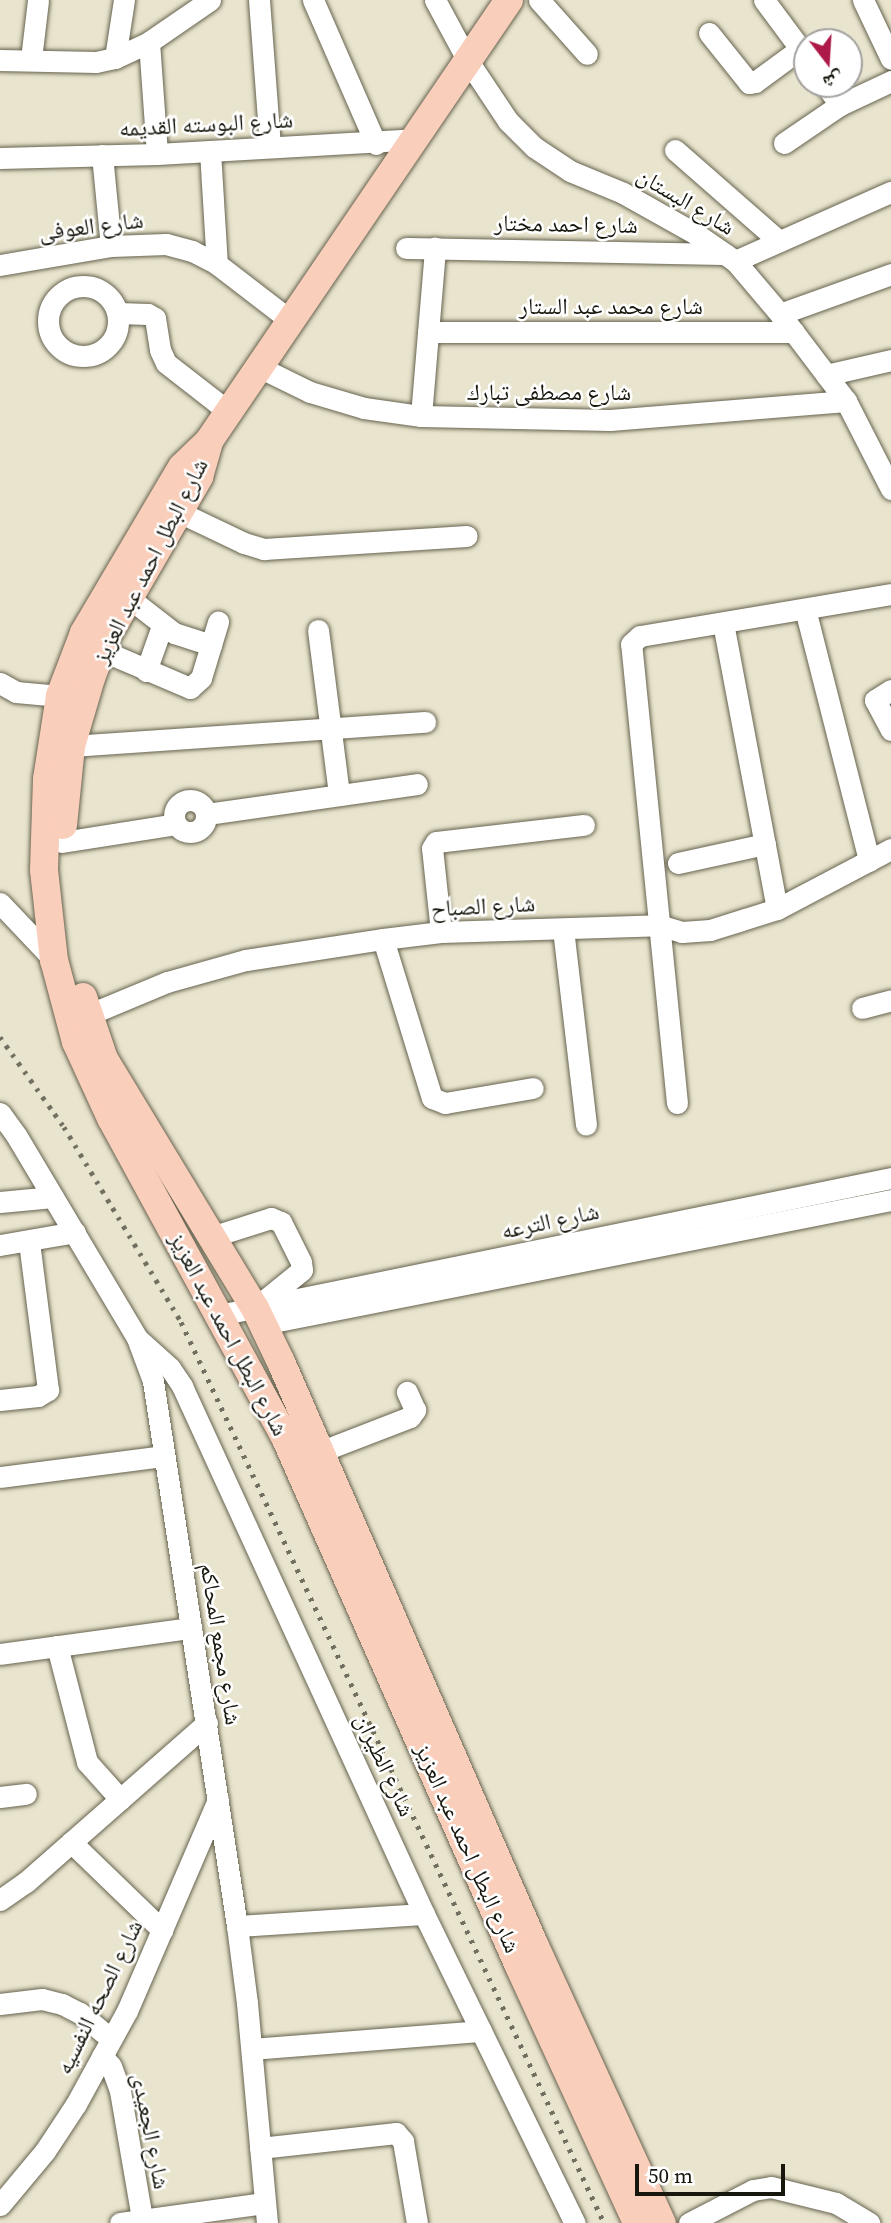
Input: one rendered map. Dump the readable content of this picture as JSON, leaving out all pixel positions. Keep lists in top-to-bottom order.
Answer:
{
  "streets": {
    "main road": ["شارع البطل احمد عبد العزيز"],
    "street": [
      "شارع البوسته القديمه",
      "شارع البستان",
      "شارع احمد مختار",
      "شارع العوفى",
      "شارع محمد عبد الستار",
      "شارع مصطفى تبارك",
      "شارع الصباح",
      "شارع الترعه",
      "شارع مجمع المحاكم",
      "شارع الطيران",
      "شارع الصحه النفسيه",
      "شارع الجعيدى"
    ]
  },
  "crossings": [
    ["شارع البوسته القديمه", "شارع البطل احمد عبد العزيز"],
    ["شارع البستان", "شارع احمد مختار"],
    ["شارع البستان", "شارع محمد عبد الستار"],
    ["شارع البستان", "شارع مصطفى تبارك"],
    ["شارع البستان", "شارع البطل احمد عبد العزيز"],
    ["شارع العوفى", "شارع البطل احمد عبد العزيز"],
    ["شارع مصطفى تبارك", "شارع البطل احمد عبد العزيز"],
    ["شارع البطل احمد عبد العزيز", "شارع الصباح"],
    ["شارع البطل احمد عبد العزيز", "شارع الترعه"],
    ["شارع مجمع المحاكم", "شارع الطيران"],
    ["شارع مجمع المحاكم", "شارع الصحه النفسيه"],
    ["شارع الصحه النفسيه", "شارع الجعيدى"]
  ],
  "scale_bar": "50 m",
  "north": "bottom"
}
